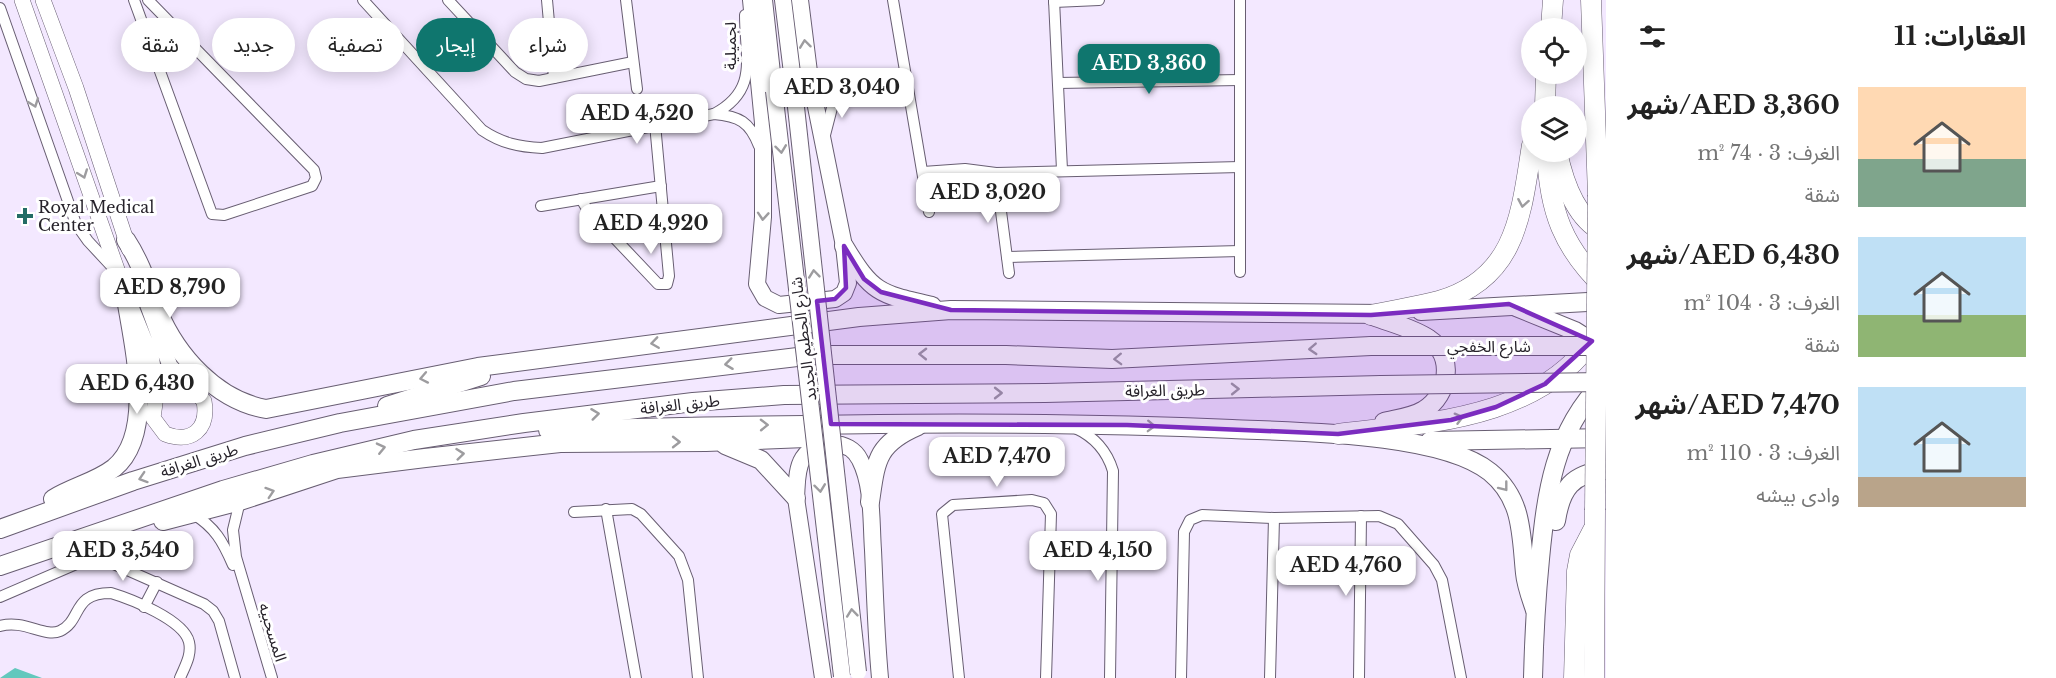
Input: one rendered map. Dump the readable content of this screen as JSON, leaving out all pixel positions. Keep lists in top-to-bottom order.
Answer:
{
  "streets": {
    "highway": ["شارع الخفجي", "طريق الغرافة"],
    "main road": ["شارع الحطيم الجديد"],
    "street": ["لجميلية", "المسحبيه"]
  },
  "crossings": [
    ["شارع الخفجي", "طريق الغرافة"]
  ],
  "places": {
    "health": ["Royal Medical Center"]
  },
  "page": {
    "heading": "العقارات: 11",
    "chip": [
      "شراء",
      "إيجار",
      "تصفية",
      "جديد",
      "شقة"
    ],
    "price": [
      "AED 3,360",
      "AED 3,040",
      "AED 4,520",
      "AED 3,020",
      "AED 4,920",
      "AED 8,790",
      "AED 6,430",
      "AED 7,470",
      "AED 3,540",
      "AED 4,150",
      "AED 4,760"
    ],
    "list": [
      {
        "name": "AED 3,360/شهر",
        "note": "الغرف: 3 · 74 m² · شقة"
      },
      {
        "name": "AED 6,430/شهر",
        "note": "الغرف: 3 · 104 m² · شقة"
      },
      {
        "name": "AED 7,470/شهر",
        "note": "الغرف: 3 · 110 m² · وادى بيشه"
      }
    ]
  }
}
